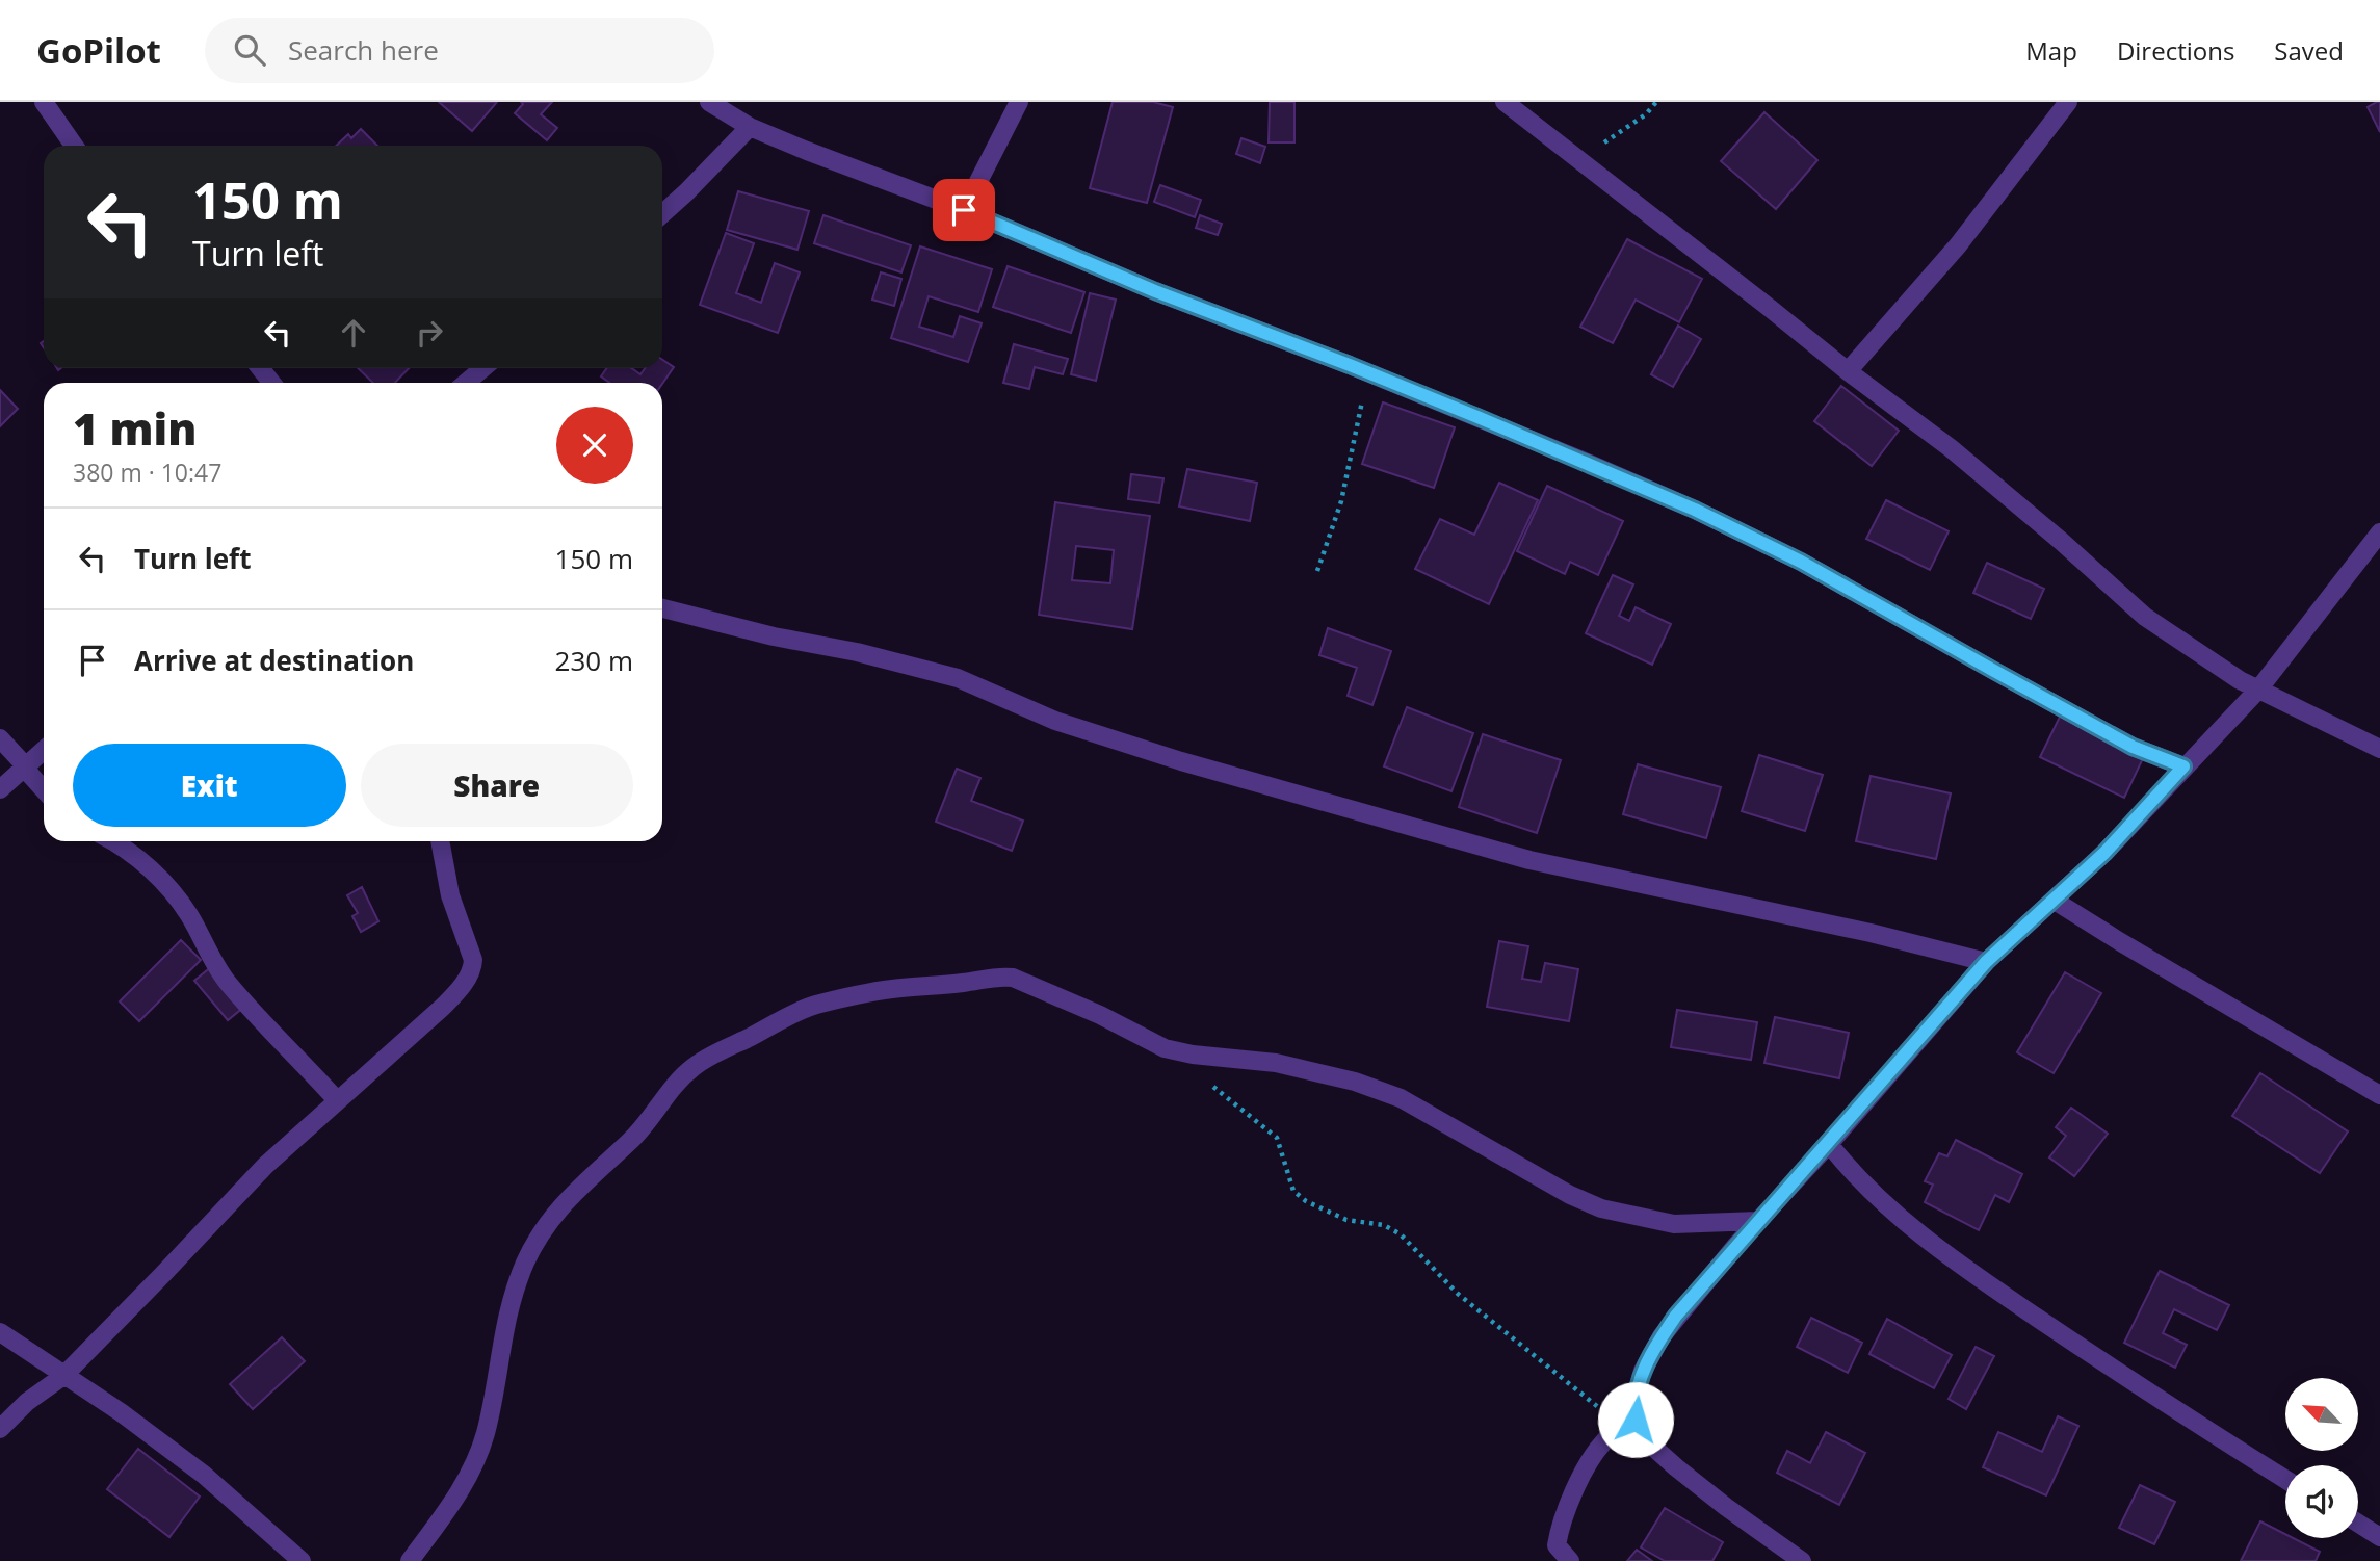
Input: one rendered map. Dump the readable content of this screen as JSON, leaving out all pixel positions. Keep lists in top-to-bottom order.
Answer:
{
  "north": "top left",
  "page": {
    "header": "GoPilot",
    "search": "Search here",
    "nav": ["Map", "Directions", "Saved"],
    "turn": ["150 m", "Turn left"],
    "heading": ["1 min", "380 m · 10:47"],
    "list": [
      {
        "name": "Turn left",
        "value": "150 m"
      },
      {
        "name": "Arrive at destination",
        "value": "230 m"
      }
    ],
    "buttons": ["Exit", "Share"]
  }
}
